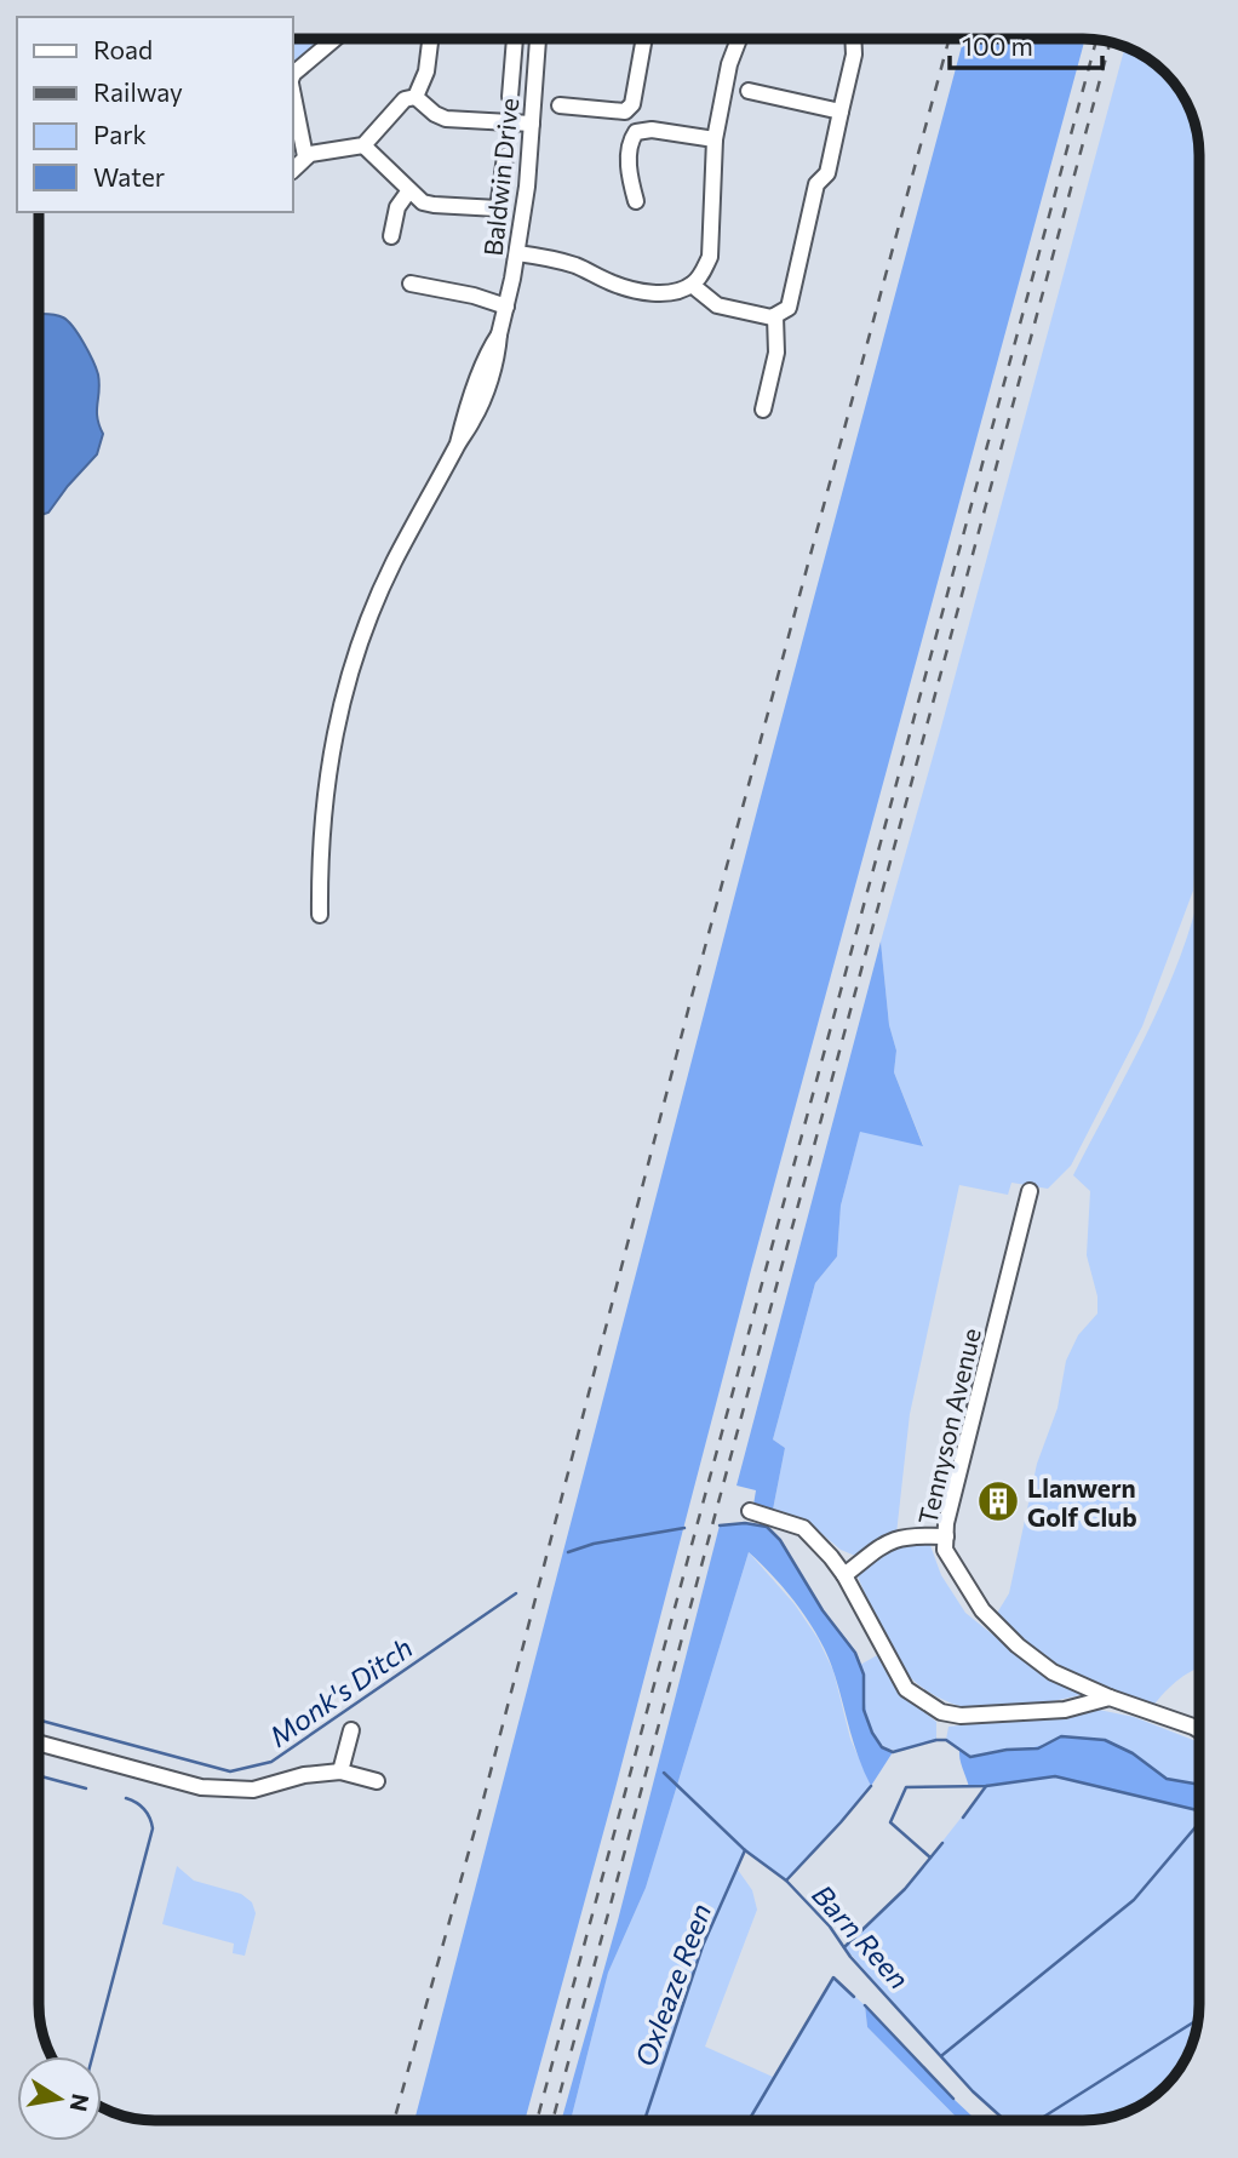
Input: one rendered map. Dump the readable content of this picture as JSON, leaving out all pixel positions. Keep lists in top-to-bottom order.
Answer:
{
  "streets": {
    "street": ["Baldwin Drive", "Tennyson Avenue"]
  },
  "water": ["Monk's Ditch", "Barn Reen", "Oxleaze Reen"],
  "places": {
    "building": ["Llanwern Golf Club"]
  },
  "legend": [
    "Road",
    "Railway",
    "Park",
    "Water"
  ],
  "scale_bar": "100 m",
  "north": "right"
}
